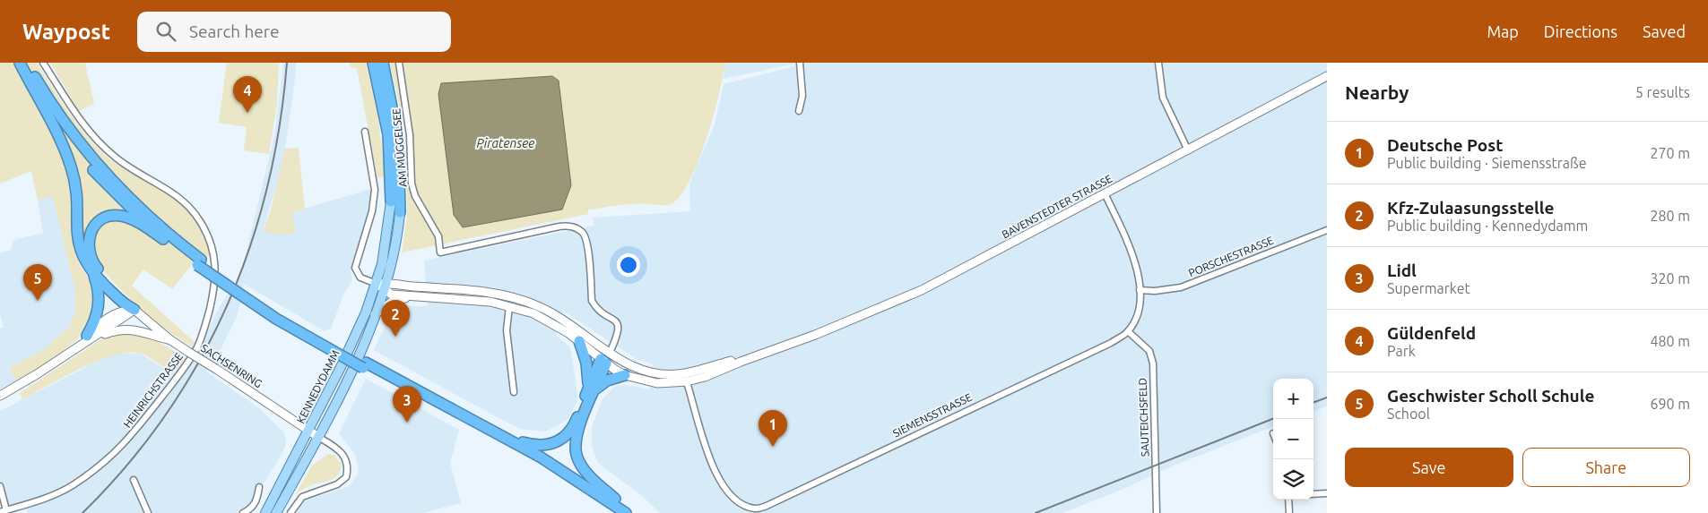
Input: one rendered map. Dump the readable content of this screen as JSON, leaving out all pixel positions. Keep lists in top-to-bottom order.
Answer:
{
  "streets": {
    "main road": ["KENNEDYDAMM"],
    "street": [
      "AM MÜGGELSEE",
      "BAVENSTEDTER STRASSE",
      "PORSCHESTRASSE",
      "SACHSENRING",
      "HEINRICHSTRASSE",
      "SIEMENSSTRASSE",
      "SAUTEICHSFELD"
    ]
  },
  "crossings": [
    ["AM MÜGGELSEE", "BAVENSTEDTER STRASSE"],
    ["BAVENSTEDTER STRASSE", "KENNEDYDAMM"],
    ["BAVENSTEDTER STRASSE", "SIEMENSSTRASSE"],
    ["SACHSENRING", "KENNEDYDAMM"],
    ["SIEMENSSTRASSE", "SAUTEICHSFELD"]
  ],
  "water": ["Piratensee"],
  "page": {
    "header": "Waypost",
    "search": "Search here",
    "nav": ["Map", "Directions", "Saved"],
    "heading": ["Nearby", "5 results"],
    "pins": [
      "4",
      "5",
      "2",
      "3",
      "1"
    ],
    "list": [
      {
        "mark": "1",
        "name": "Deutsche Post",
        "note": "Public building · Siemensstraße",
        "value": "270 m"
      },
      {
        "mark": "2",
        "name": "Kfz-Zulaasungsstelle",
        "note": "Public building · Kennedydamm",
        "value": "280 m"
      },
      {
        "mark": "3",
        "name": "Lidl",
        "note": "Supermarket",
        "value": "320 m"
      },
      {
        "mark": "4",
        "name": "Güldenfeld",
        "note": "Park",
        "value": "480 m"
      },
      {
        "mark": "5",
        "name": "Geschwister Scholl Schule",
        "note": "School",
        "value": "690 m"
      }
    ],
    "map_buttons": ["+", "−"],
    "buttons": ["Save", "Share"]
  }
}
